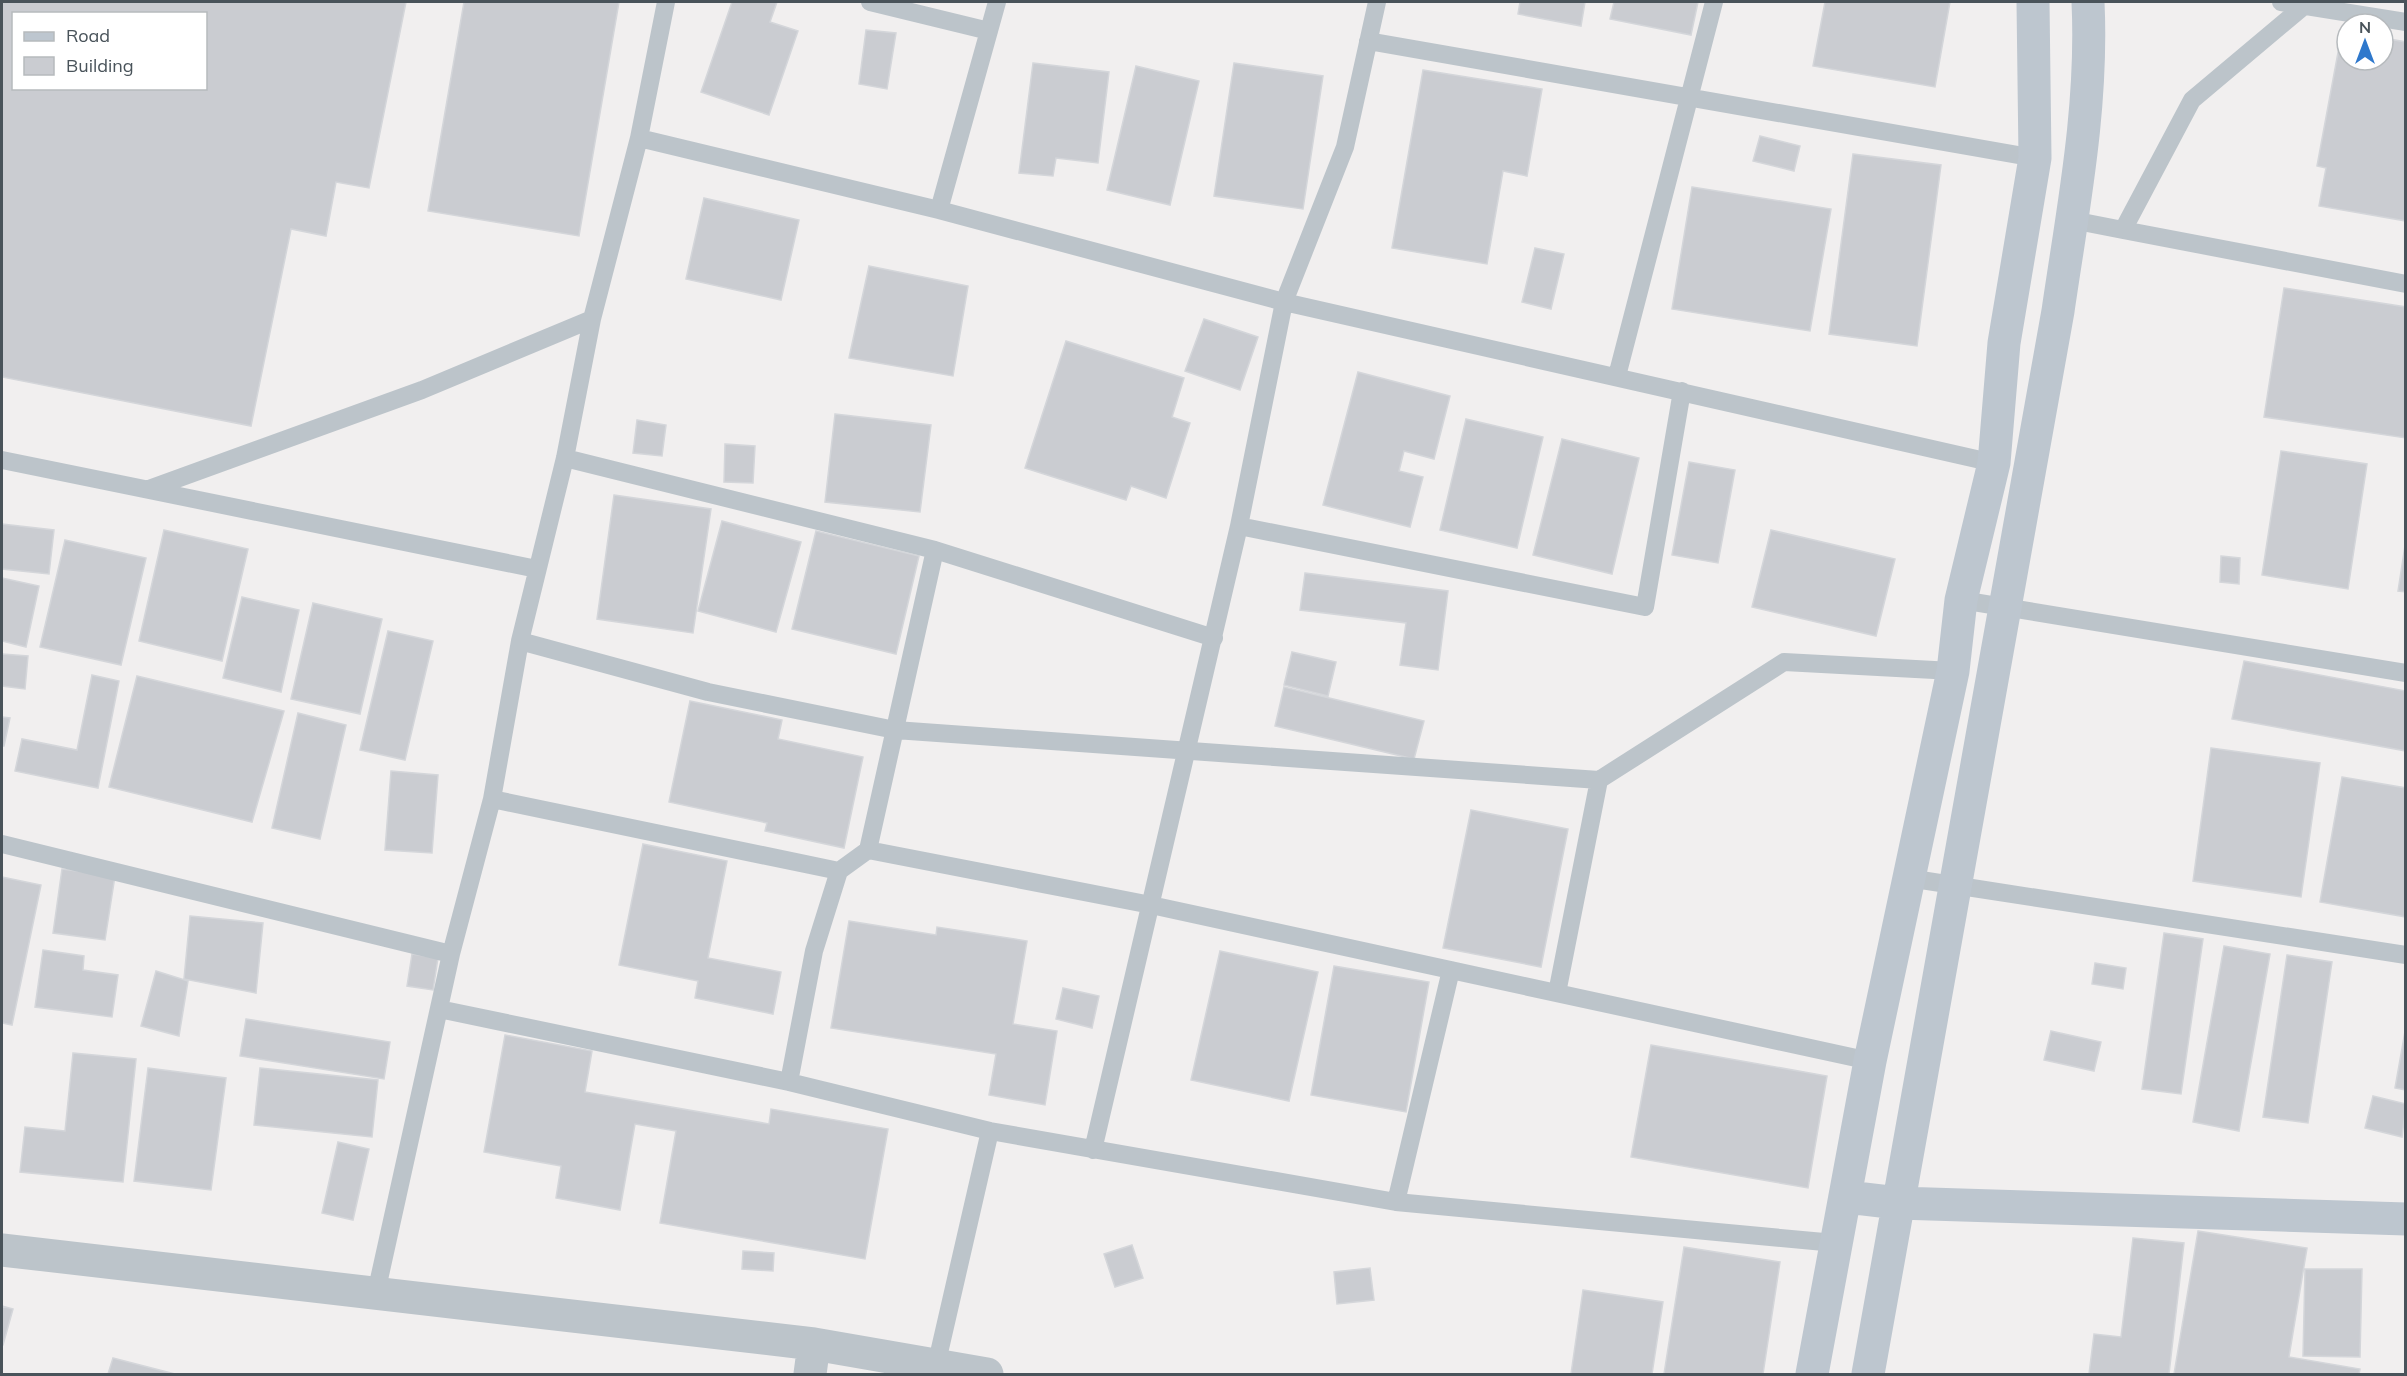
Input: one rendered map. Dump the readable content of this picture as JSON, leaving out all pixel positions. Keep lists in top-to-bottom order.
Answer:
{
  "legend": ["Road", "Building"],
  "north": "top"
}
